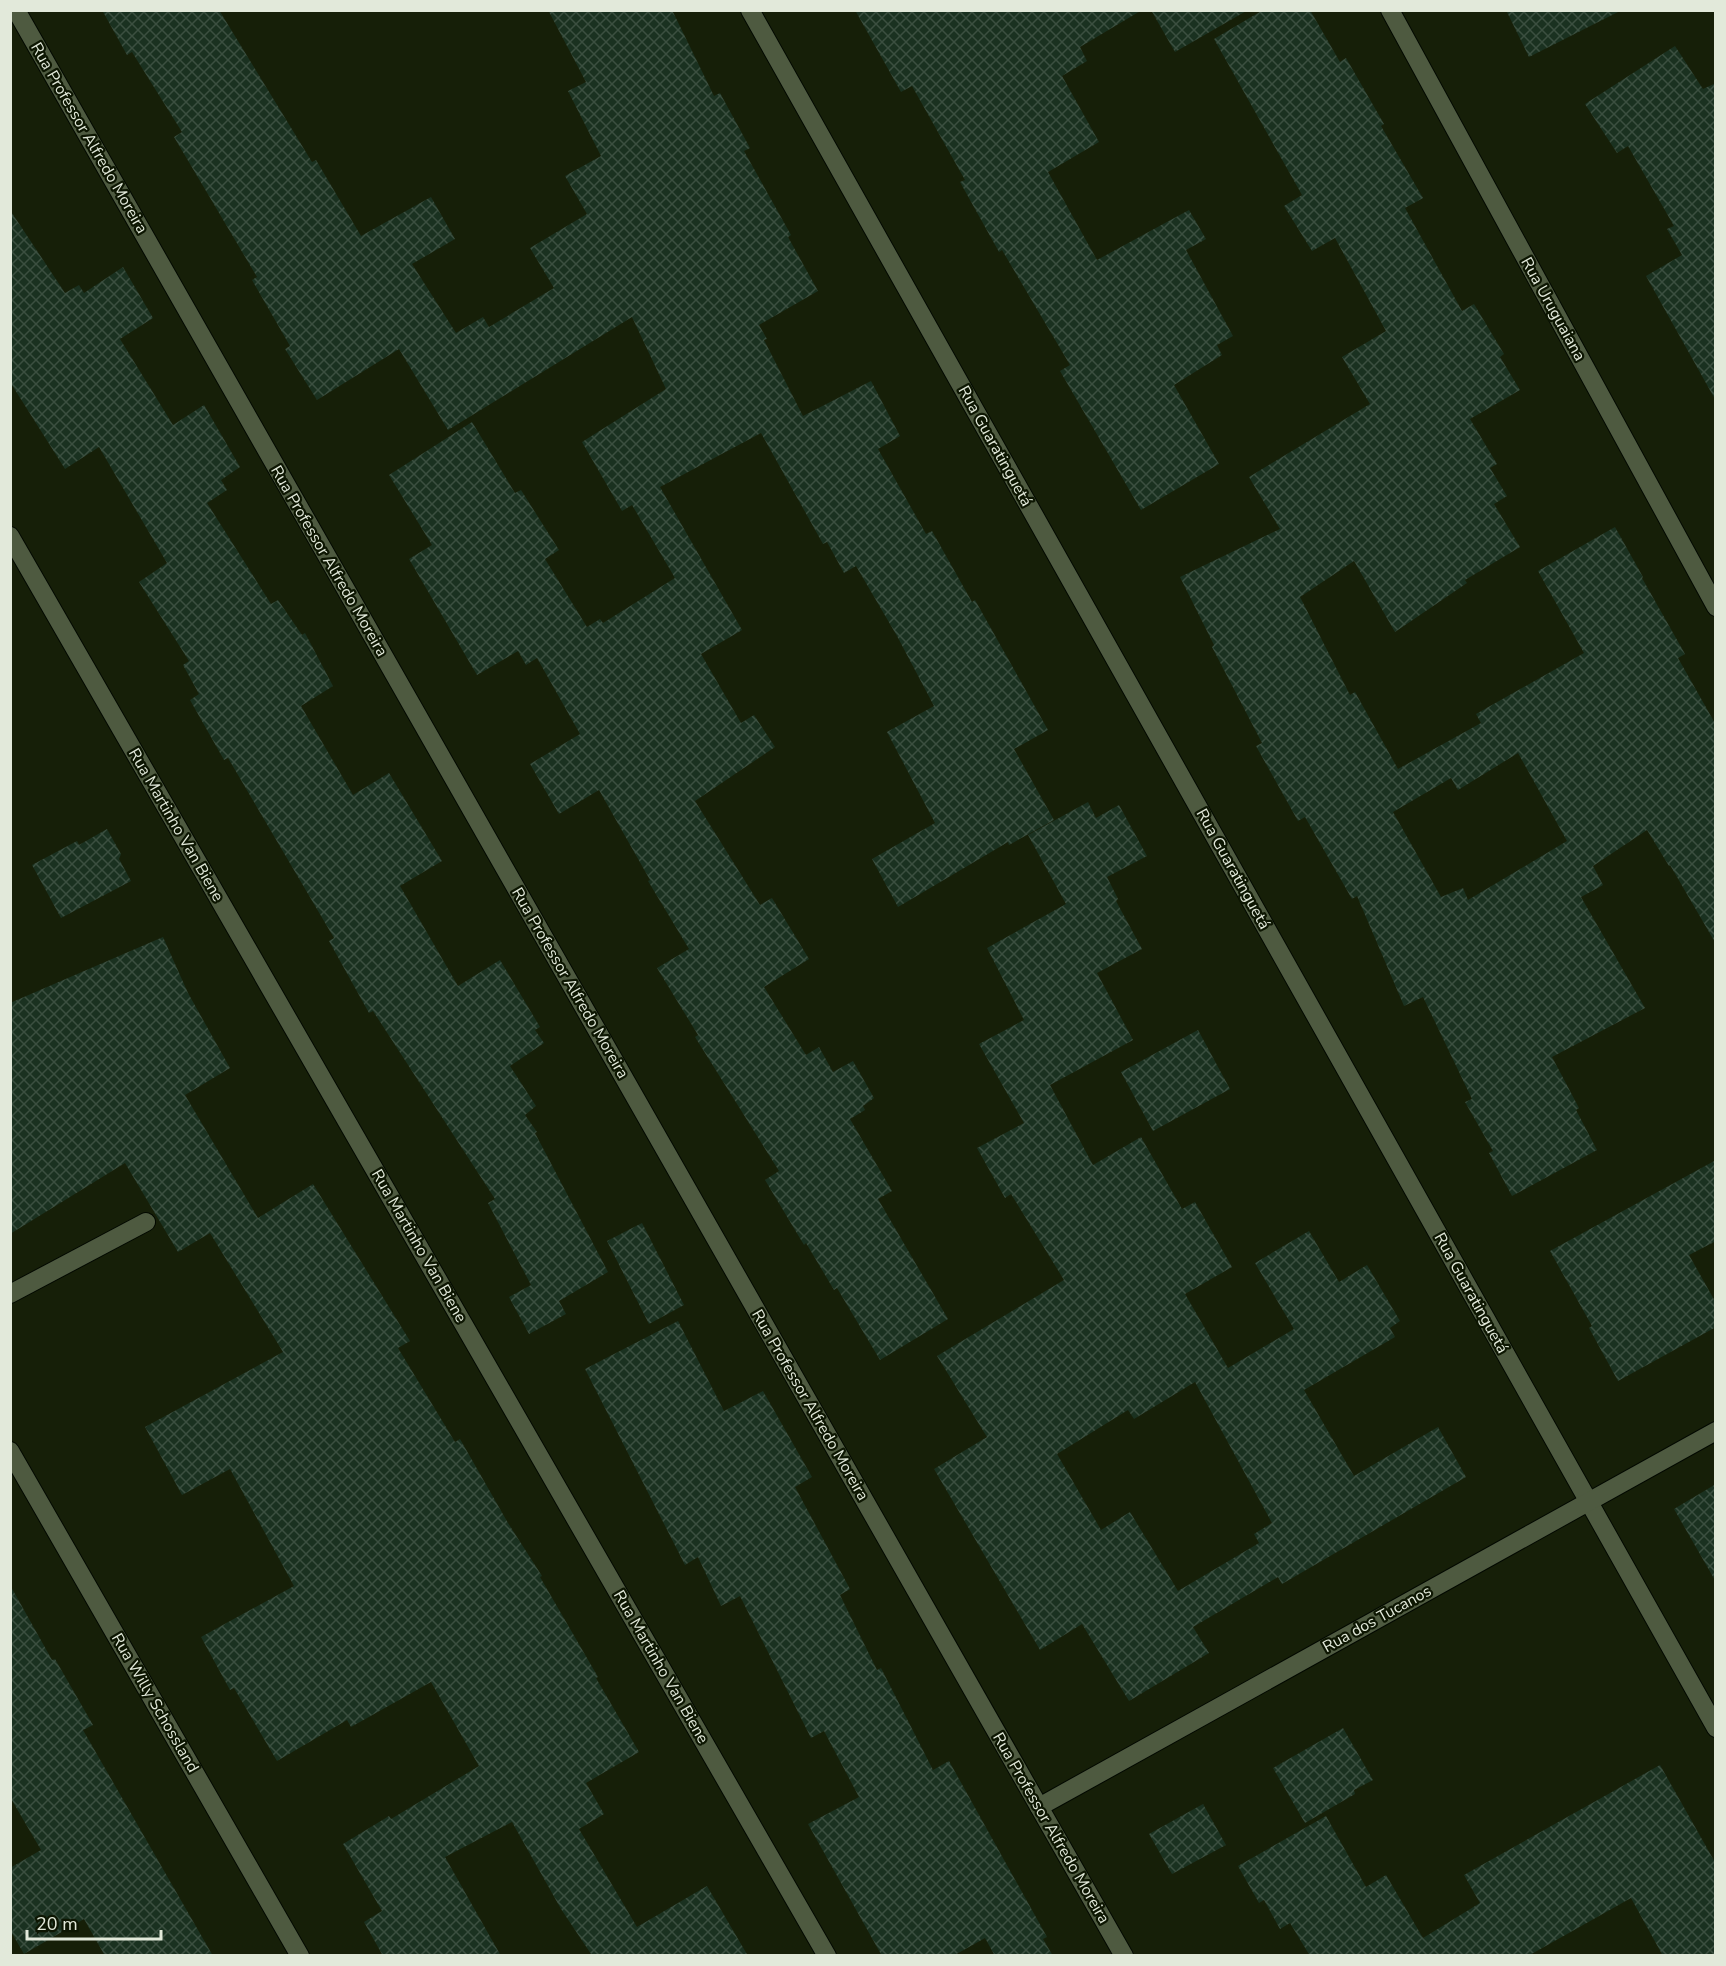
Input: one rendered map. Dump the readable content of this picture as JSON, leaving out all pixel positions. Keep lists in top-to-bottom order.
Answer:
{
  "streets": {
    "street": [
      "Rua Professor Alfredo Moreira",
      "Rua Uruguaiana",
      "Rua Guaratinguetá",
      "Rua Martinho Van Biene",
      "Rua dos Tucanos",
      "Rua Willy Schossland"
    ]
  },
  "crossings": [
    ["Rua Professor Alfredo Moreira", "Rua dos Tucanos"],
    ["Rua Guaratinguetá", "Rua dos Tucanos"]
  ],
  "scale_bar": "20 m"
}
